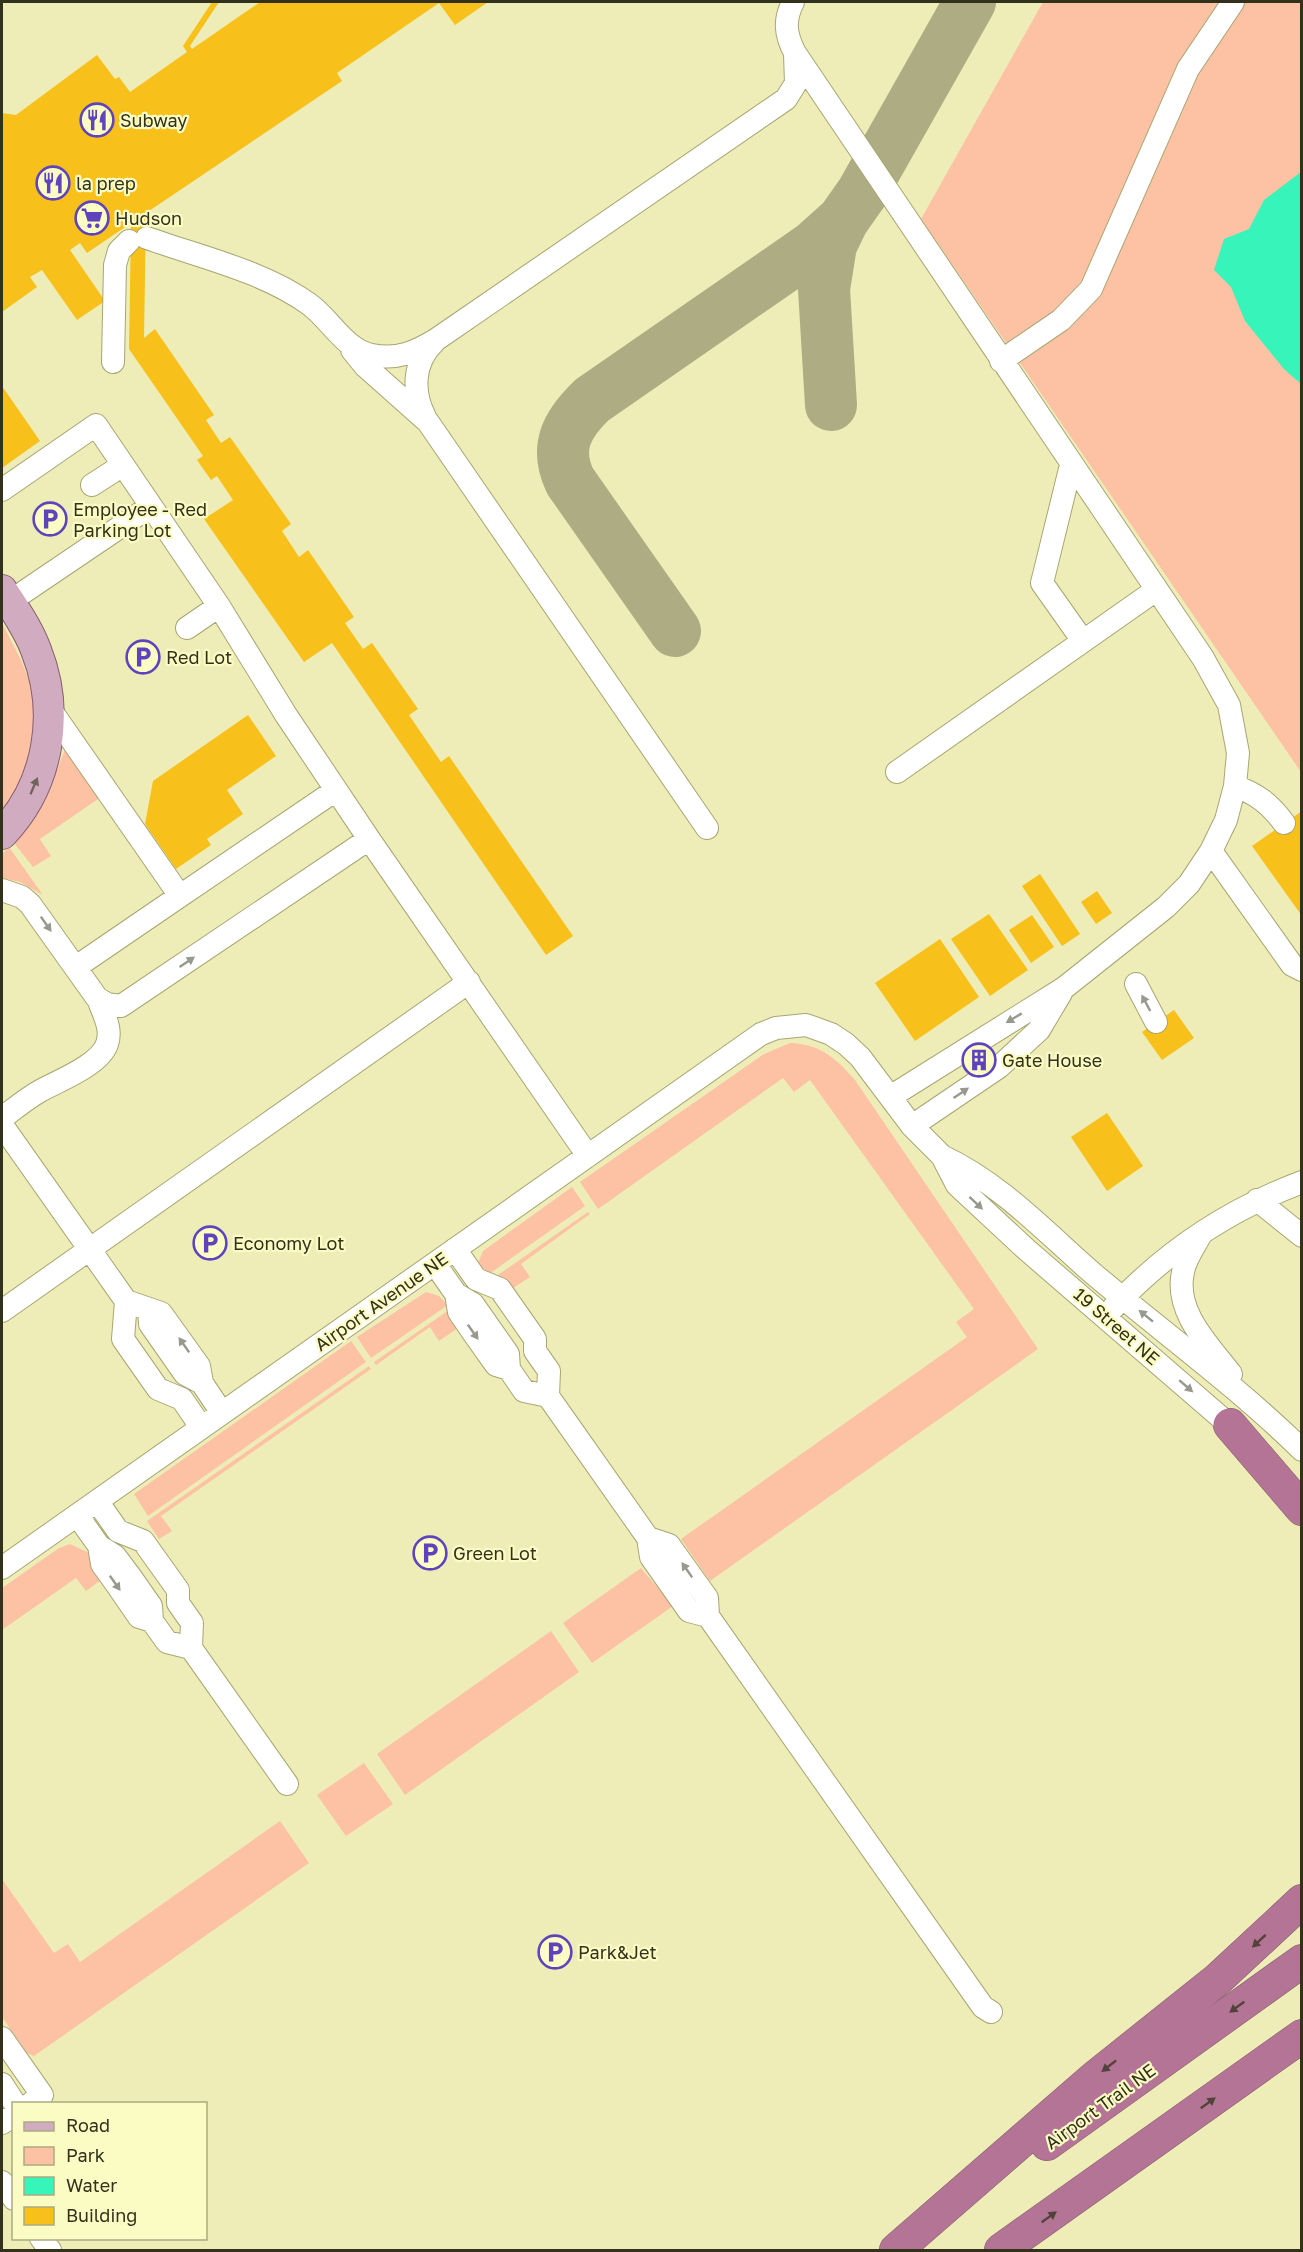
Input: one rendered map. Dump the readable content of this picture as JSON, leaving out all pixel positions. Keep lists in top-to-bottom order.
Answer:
{
  "streets": {
    "highway": ["Airport Trail NE"],
    "street": ["Airport Avenue NE", "19 Street NE"]
  },
  "crossings": [
    ["Airport Avenue NE", "19 Street NE"]
  ],
  "places": {
    "restaurant": ["Subway", "la prep"],
    "supermarket": ["Hudson"],
    "parking": [
      "Employee - Red Parking Lot",
      "Red Lot",
      "Economy Lot",
      "Green Lot",
      "Park&Jet"
    ],
    "building": ["Gate House"]
  },
  "legend": [
    "Road",
    "Park",
    "Water",
    "Building"
  ]
}
